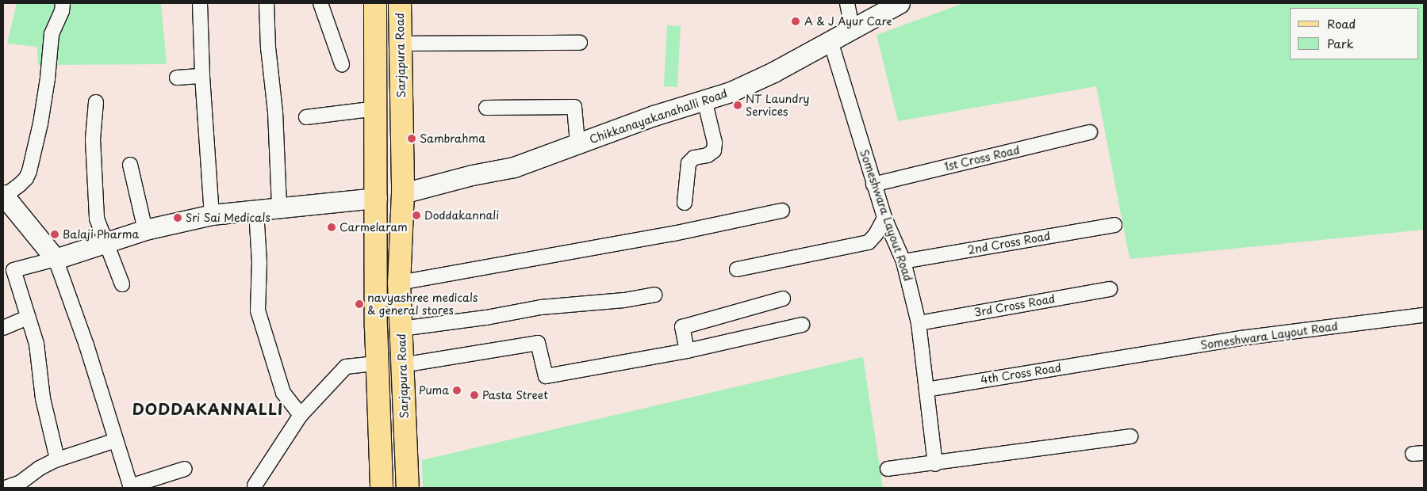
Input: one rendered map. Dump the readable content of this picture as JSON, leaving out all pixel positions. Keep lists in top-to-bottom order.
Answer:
{
  "streets": {
    "main road": ["Sarjapura Road", "Chikkanayakanahalli Road"],
    "street": [
      "1st Cross Road",
      "Someshwara Layout Road",
      "2nd Cross Road",
      "3rd Cross Road",
      "4th Cross Road"
    ]
  },
  "crossings": [
    ["Sarjapura Road", "Chikkanayakanahalli Road"],
    ["Chikkanayakanahalli Road", "Someshwara Layout Road"],
    ["1st Cross Road", "Someshwara Layout Road"],
    ["Someshwara Layout Road", "2nd Cross Road"],
    ["Someshwara Layout Road", "3rd Cross Road"],
    ["Someshwara Layout Road", "4th Cross Road"]
  ],
  "districts": ["DODDAKANNALLI"],
  "places": [
    "A & J Ayur Care",
    "NT Laundry Services",
    "Sambrahma",
    "Doddakannali",
    "Sri Sai Medicals",
    "Carmelaram",
    "Balaji Pharma",
    "navyashree medicals & general stores",
    "Puma",
    "Pasta Street"
  ],
  "legend": ["Road", "Park"]
}
